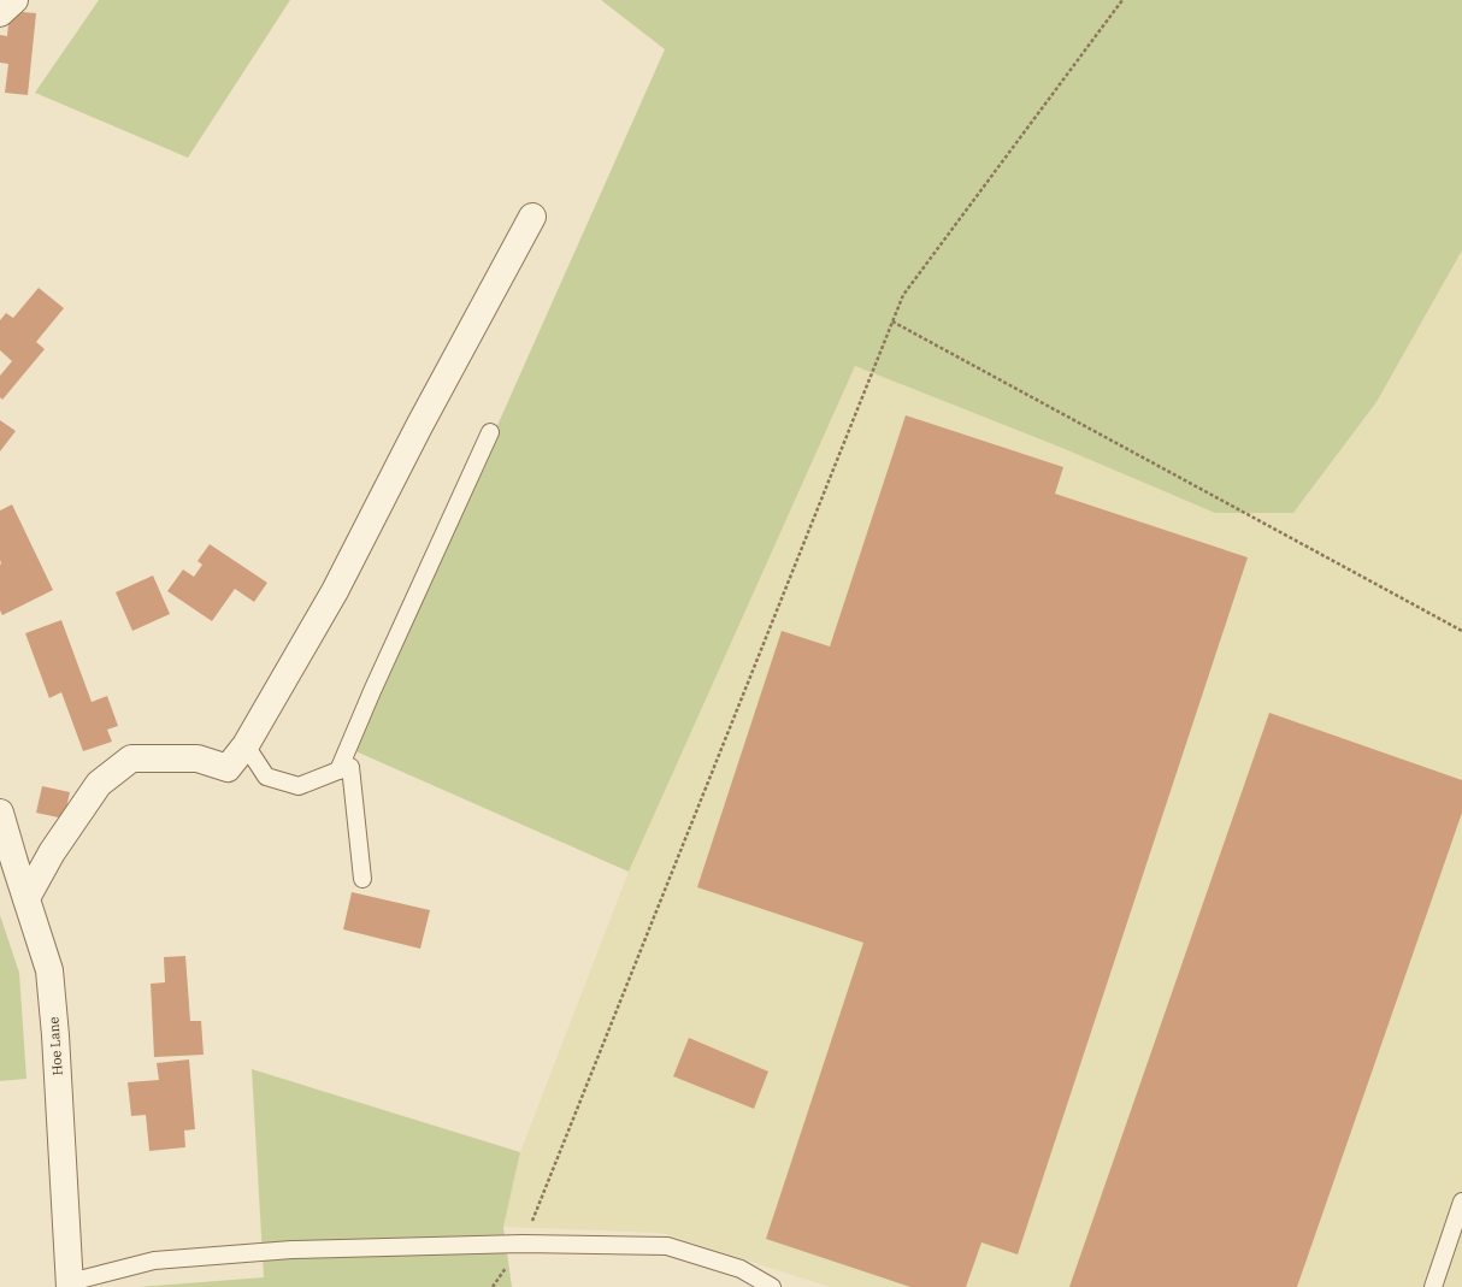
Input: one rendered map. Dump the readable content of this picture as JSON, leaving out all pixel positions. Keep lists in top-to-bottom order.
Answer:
{
  "streets": {
    "street": ["Hoe Lane"]
  }
}
